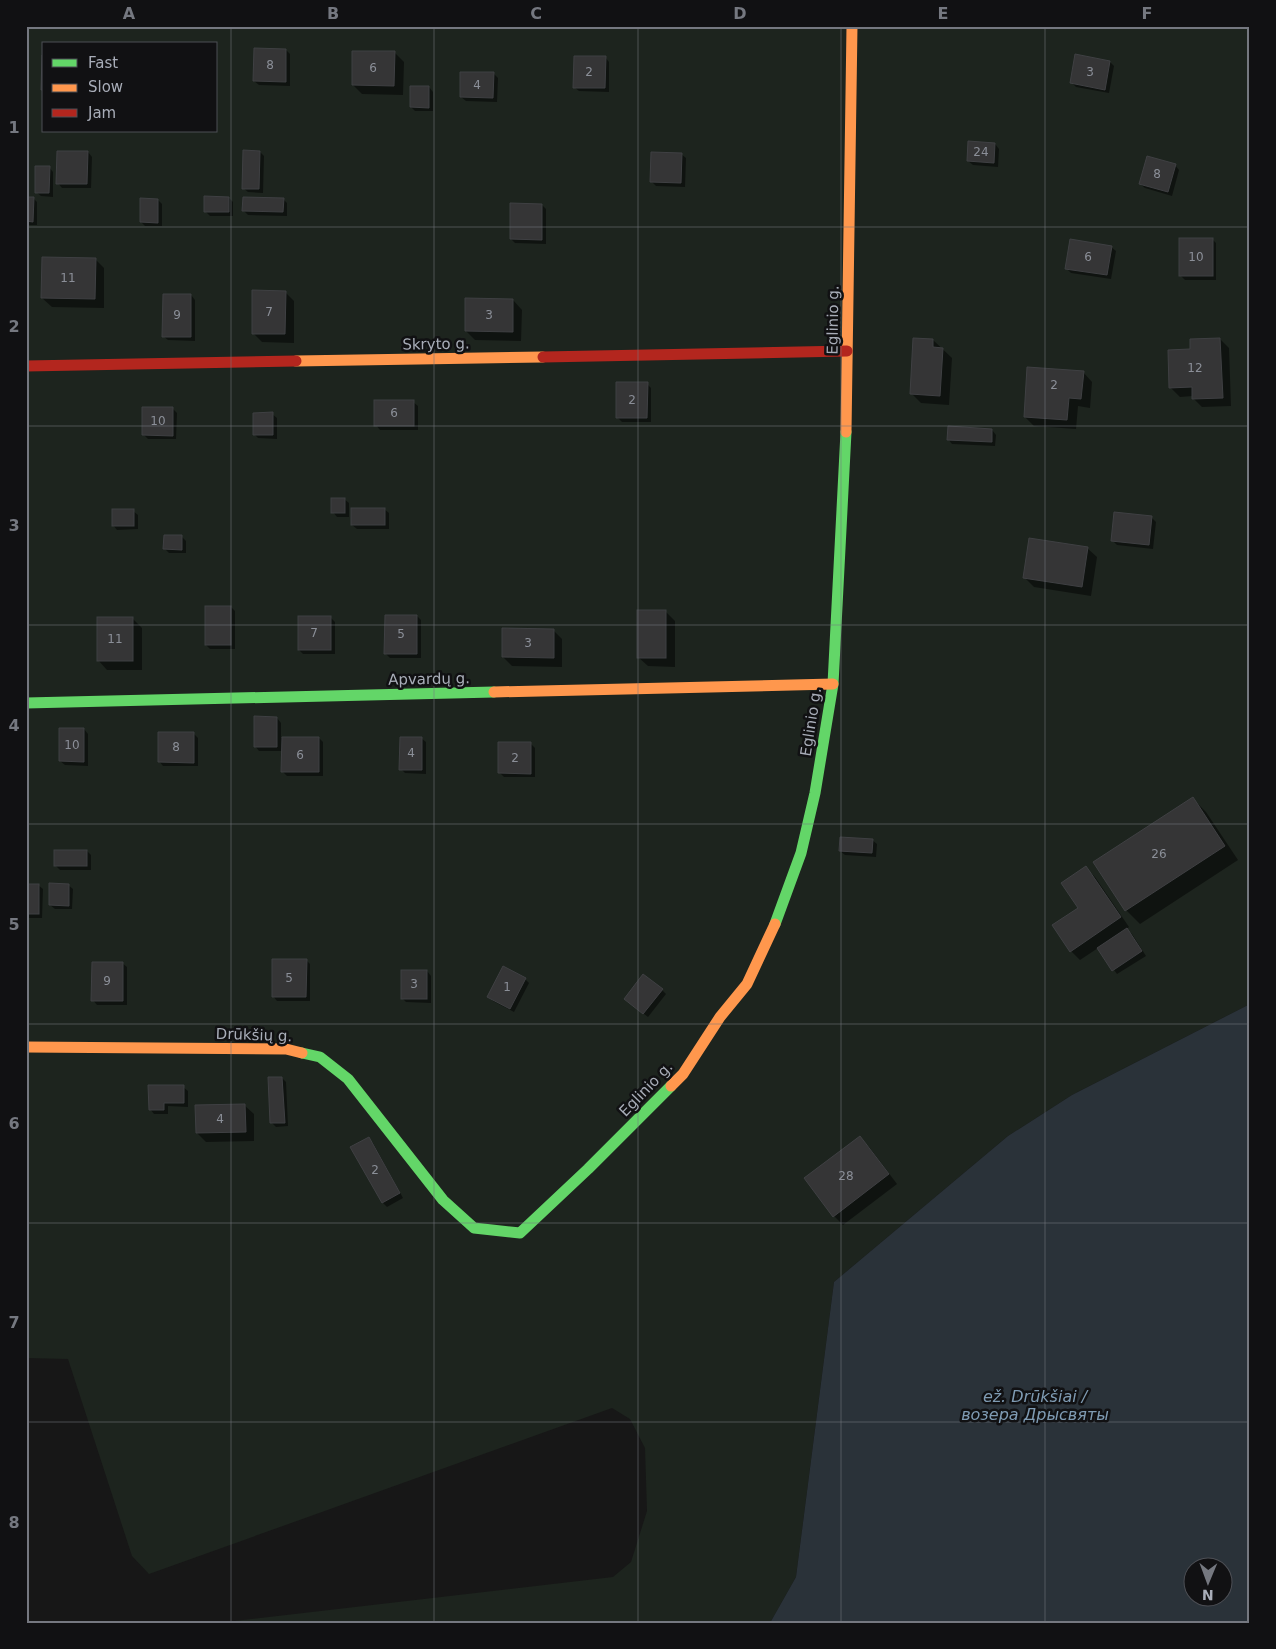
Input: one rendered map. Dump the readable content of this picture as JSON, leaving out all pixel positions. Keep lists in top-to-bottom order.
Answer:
{
  "streets": {
    "street": [
      "Eglinio g.",
      "Skryto g.",
      "Apvardų g.",
      "Drūkšių g."
    ]
  },
  "crossings": [
    ["Eglinio g.", "Skryto g."],
    ["Eglinio g.", "Apvardų g."],
    ["Eglinio g.", "Drūkšių g."]
  ],
  "water": ["ež. Drūkšiai / возера Дрысвяты"],
  "house_numbers": [
    "8",
    "6",
    "2",
    "3",
    "4",
    "24",
    "8",
    "6",
    "10",
    "11",
    "7",
    "9",
    "3",
    "12",
    "2",
    "2",
    "6",
    "10",
    "7",
    "5",
    "11",
    "3",
    "10",
    "8",
    "4",
    "6",
    "2",
    "26",
    "5",
    "9",
    "3",
    "1",
    "4",
    "2",
    "28"
  ],
  "legend": ["Fast", "Slow", "Jam"],
  "north": "bottom",
  "grid": {
    "columns": [
      "A",
      "B",
      "C",
      "D",
      "E",
      "F"
    ],
    "rows": [
      "1",
      "2",
      "3",
      "4",
      "5",
      "6",
      "7",
      "8"
    ]
  }
}
